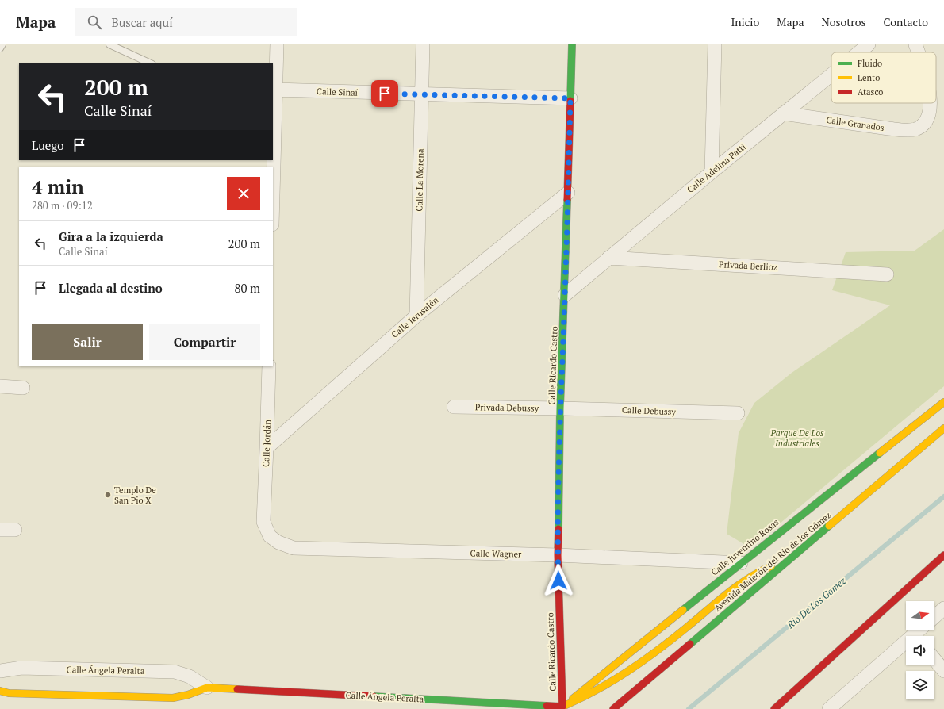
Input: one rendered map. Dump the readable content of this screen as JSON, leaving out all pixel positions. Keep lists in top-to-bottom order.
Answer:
{
  "streets": {
    "street": [
      "Calle Sinaí",
      "Calle Granados",
      "Calle Adelina Patti",
      "Calle La Morena",
      "Privada Berlioz",
      "Calle Jerusalén",
      "Calle Ricardo Castro",
      "Privada Debussy",
      "Calle Debussy",
      "Calle Jordán",
      "Calle Juventino Rosas",
      "Calle Wagner",
      "Avenida Malecón del Río de los Gómez",
      "Calle Ángela Peralta"
    ]
  },
  "crossings": [
    ["Calle Sinaí", "Calle La Morena"],
    ["Calle Sinaí", "Calle Ricardo Castro"],
    ["Calle Granados", "Calle Adelina Patti"],
    ["Calle Adelina Patti", "Privada Berlioz"],
    ["Calle Adelina Patti", "Calle Ricardo Castro"],
    ["Calle La Morena", "Calle Jerusalén"],
    ["Calle Jerusalén", "Calle Ricardo Castro"],
    ["Calle Jerusalén", "Calle Jordán"],
    ["Calle Ricardo Castro", "Privada Debussy"],
    ["Calle Ricardo Castro", "Calle Debussy"],
    ["Calle Ricardo Castro", "Calle Juventino Rosas"],
    ["Calle Ricardo Castro", "Calle Wagner"],
    ["Calle Ricardo Castro", "Calle Ángela Peralta"],
    ["Privada Debussy", "Calle Debussy"],
    ["Calle Jordán", "Calle Wagner"],
    ["Calle Juventino Rosas", "Calle Wagner"],
    ["Calle Juventino Rosas", "Calle Ángela Peralta"]
  ],
  "water": ["Rio De Los Gomez"],
  "parks": ["Parque De Los Industriales"],
  "places": ["Templo De San Pio X"],
  "legend": ["Fluido", "Lento", "Atasco"],
  "north": "right",
  "page": {
    "header": "Mapa",
    "search": "Buscar aquí",
    "nav": [
      "Inicio",
      "Mapa",
      "Nosotros",
      "Contacto"
    ],
    "turn": ["200 m", "Calle Sinaí"],
    "then": "Luego",
    "heading": ["4 min", "280 m · 09:12"],
    "list": [
      {
        "name": "Gira a la izquierda",
        "note": "Calle Sinaí",
        "value": "200 m"
      },
      {
        "name": "Llegada al destino",
        "value": "80 m"
      }
    ],
    "buttons": ["Salir", "Compartir"]
  }
}
